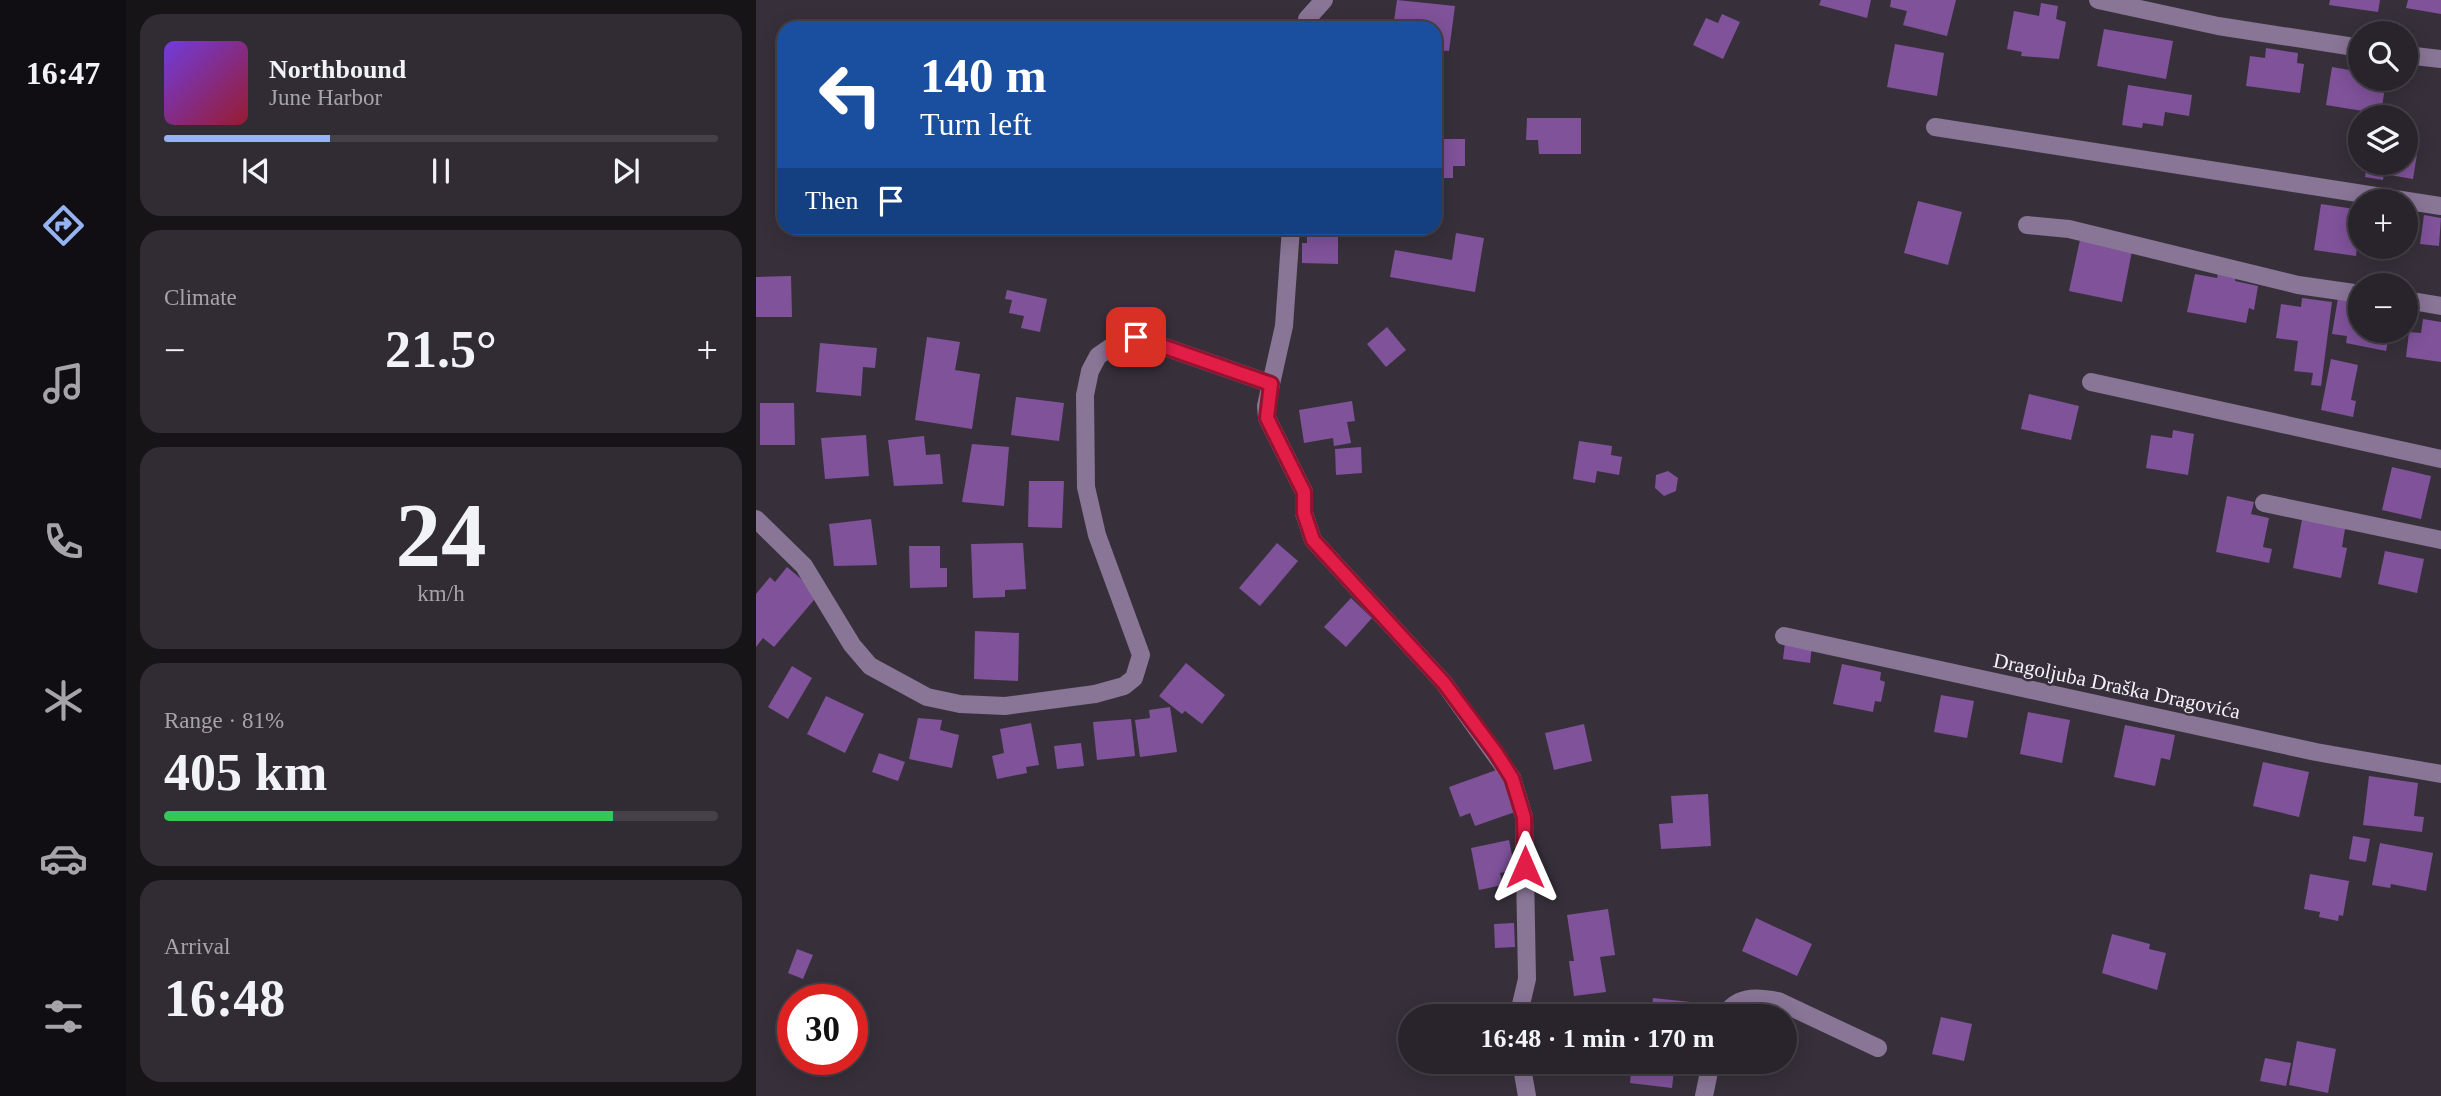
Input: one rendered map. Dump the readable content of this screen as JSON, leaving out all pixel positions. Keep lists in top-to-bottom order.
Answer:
{
  "streets": {
    "street": ["Dragoljuba Draška Dragovića"]
  },
  "page": {
    "tabs": "16:47",
    "map_buttons": ["+", "−"],
    "turn": ["140 m", "Turn left"],
    "song": ["Northbound", "June Harbor"],
    "then": "Then",
    "tile": [
      "Climate",
      ["24", "km/h"],
      ["Range · 81%", "405 km"],
      ["Arrival", "16:48"]
    ],
    "heat": ["−", "21.5°", "+"],
    "limit": "30",
    "trip": "16:48 · 1 min · 170 m"
  }
}
